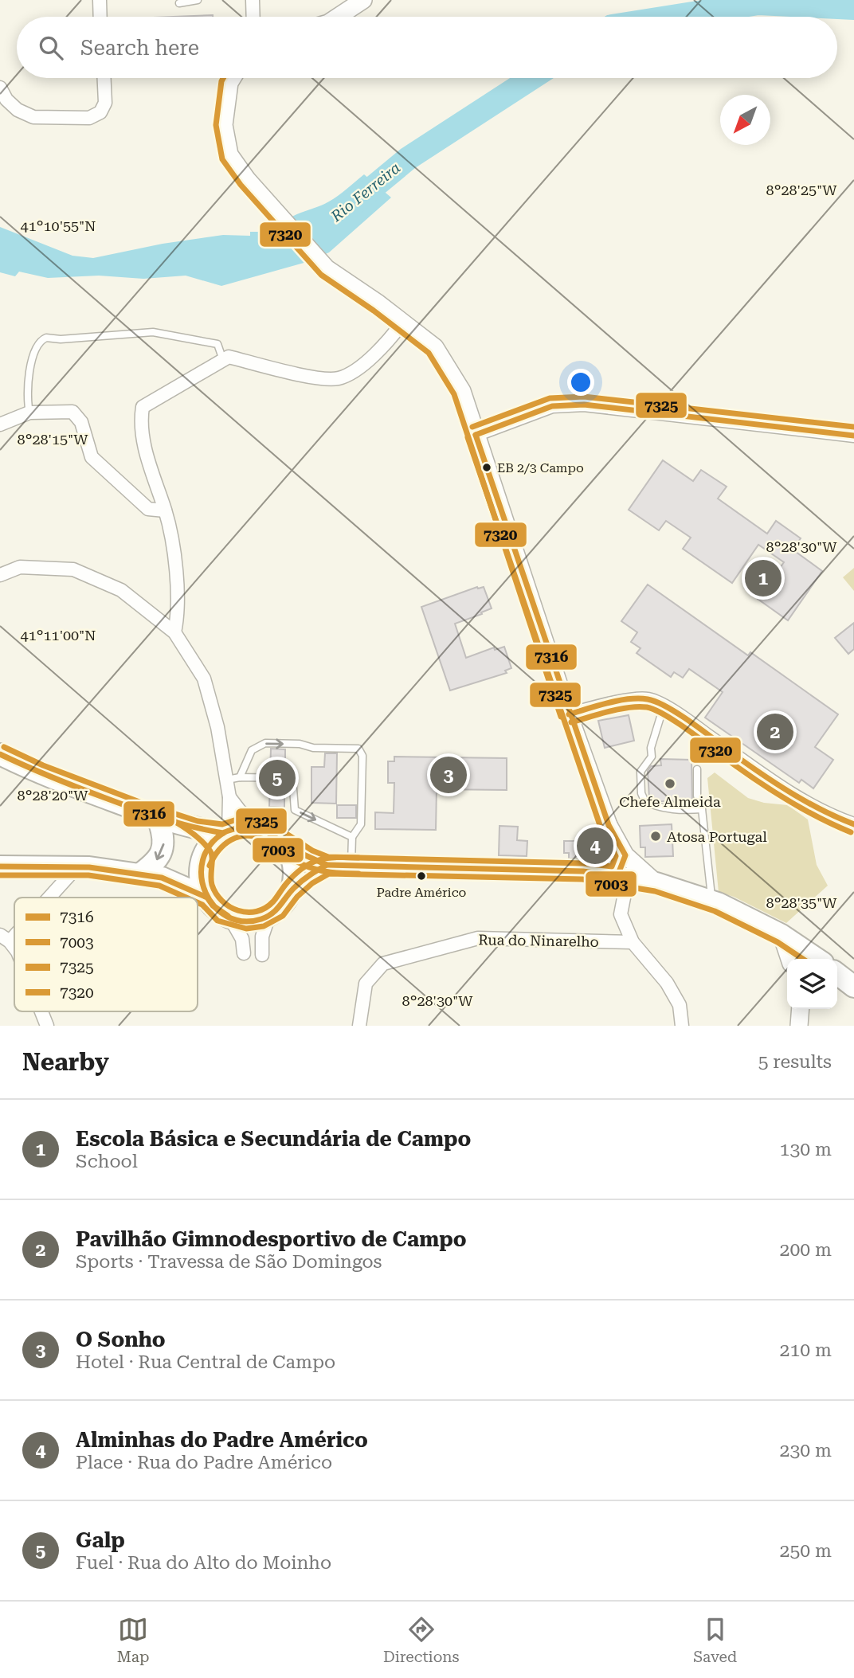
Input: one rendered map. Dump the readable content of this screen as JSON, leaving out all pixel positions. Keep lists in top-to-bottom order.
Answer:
{
  "streets": {
    "street": ["Rua do Ninarelho"]
  },
  "water": ["Rio Ferreira"],
  "places": [
    "EB 2/3 Campo",
    "Chefe Almeida",
    "Atosa Portugal",
    "Padre Américo"
  ],
  "lines": [
    "transit line 7320",
    "transit line 7325",
    "transit line 7316",
    "transit line 7003"
  ],
  "legend": [
    "7316",
    "7003",
    "7325",
    "7320"
  ],
  "north": "bottom left",
  "page": {
    "search": "Search here",
    "pins": [
      "1",
      "2",
      "3",
      "5",
      "4"
    ],
    "heading": ["Nearby", "5 results"],
    "list": [
      {
        "mark": "1",
        "name": "Escola Básica e Secundária de Campo",
        "note": "School",
        "value": "130 m"
      },
      {
        "mark": "2",
        "name": "Pavilhão Gimnodesportivo de Campo",
        "note": "Sports · Travessa de São Domingos",
        "value": "200 m"
      },
      {
        "mark": "3",
        "name": "O Sonho",
        "note": "Hotel · Rua Central de Campo",
        "value": "210 m"
      },
      {
        "mark": "4",
        "name": "Alminhas do Padre Américo",
        "note": "Place · Rua do Padre Américo",
        "value": "230 m"
      },
      {
        "mark": "5",
        "name": "Galp",
        "note": "Fuel · Rua do Alto do Moinho",
        "value": "250 m"
      }
    ],
    "nav": ["Map", "Directions", "Saved"]
  },
  "coordinates": [
    "8°28'25\"W",
    "41°10'55\"N",
    "8°28'15\"W",
    "8°28'30\"W",
    "41°11'00\"N",
    "8°28'20\"W",
    "8°28'35\"W"
  ]
}
